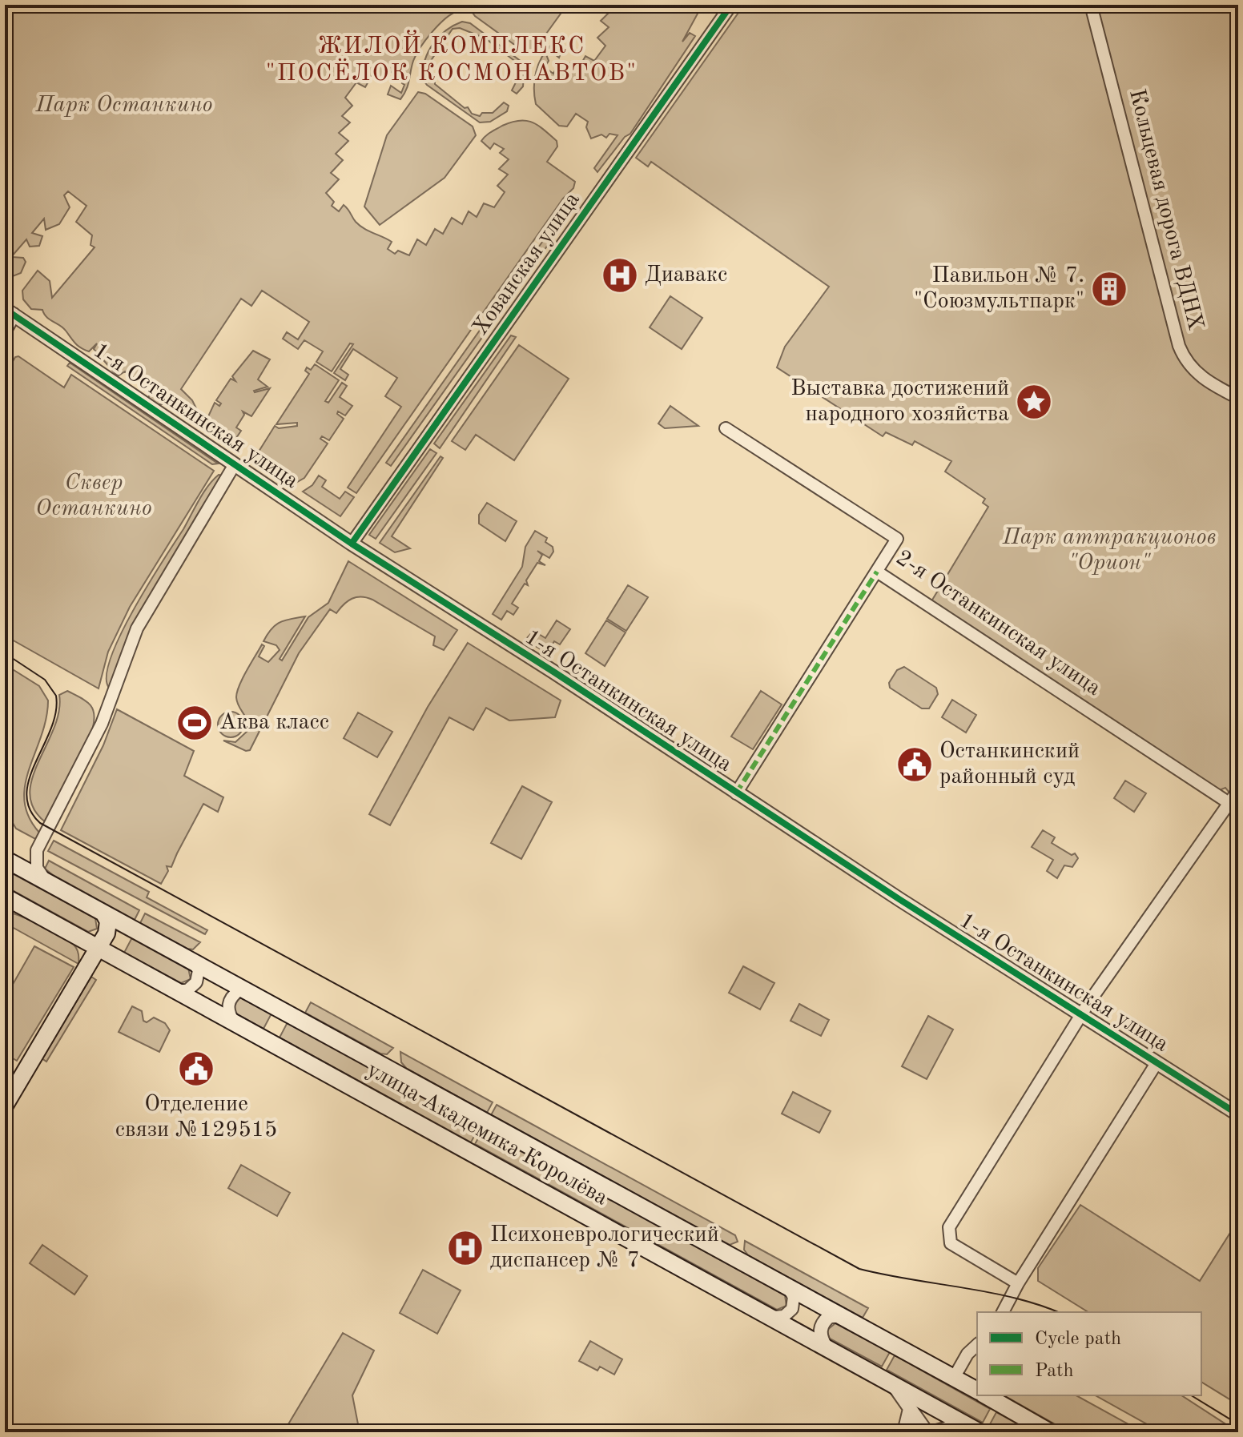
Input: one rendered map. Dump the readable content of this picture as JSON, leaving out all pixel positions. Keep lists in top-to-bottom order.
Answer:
{
  "streets": {
    "main road": ["улица Академика Королёва"],
    "street": [
      "Кольцевая дорога ВДНХ",
      "Хованская улица",
      "1-я Останкинская улица",
      "2-я Останкинская улица"
    ]
  },
  "crossings": [
    ["Хованская улица", "1-я Останкинская улица"]
  ],
  "districts": ["ЖИЛОЙ КОМПЛЕКС \"ПОСЁЛОК КОСМОНАВТОВ\""],
  "parks": ["Парк Останкино", "Сквер Останкино", "Парк аттракционов \"Орион\""],
  "places": {
    "hospital": ["Диавакс", "Психоневрологический диспансер № 7"],
    "building": ["Павильон № 7. \"Союзмультпарк\""],
    "place": ["Выставка достижений народного хозяйства"],
    "sports": ["Аква класс"],
    "public building": ["Останкинский районный суд", "Отделение связи №129515"]
  },
  "legend": ["Cycle path", "Path"]
}
